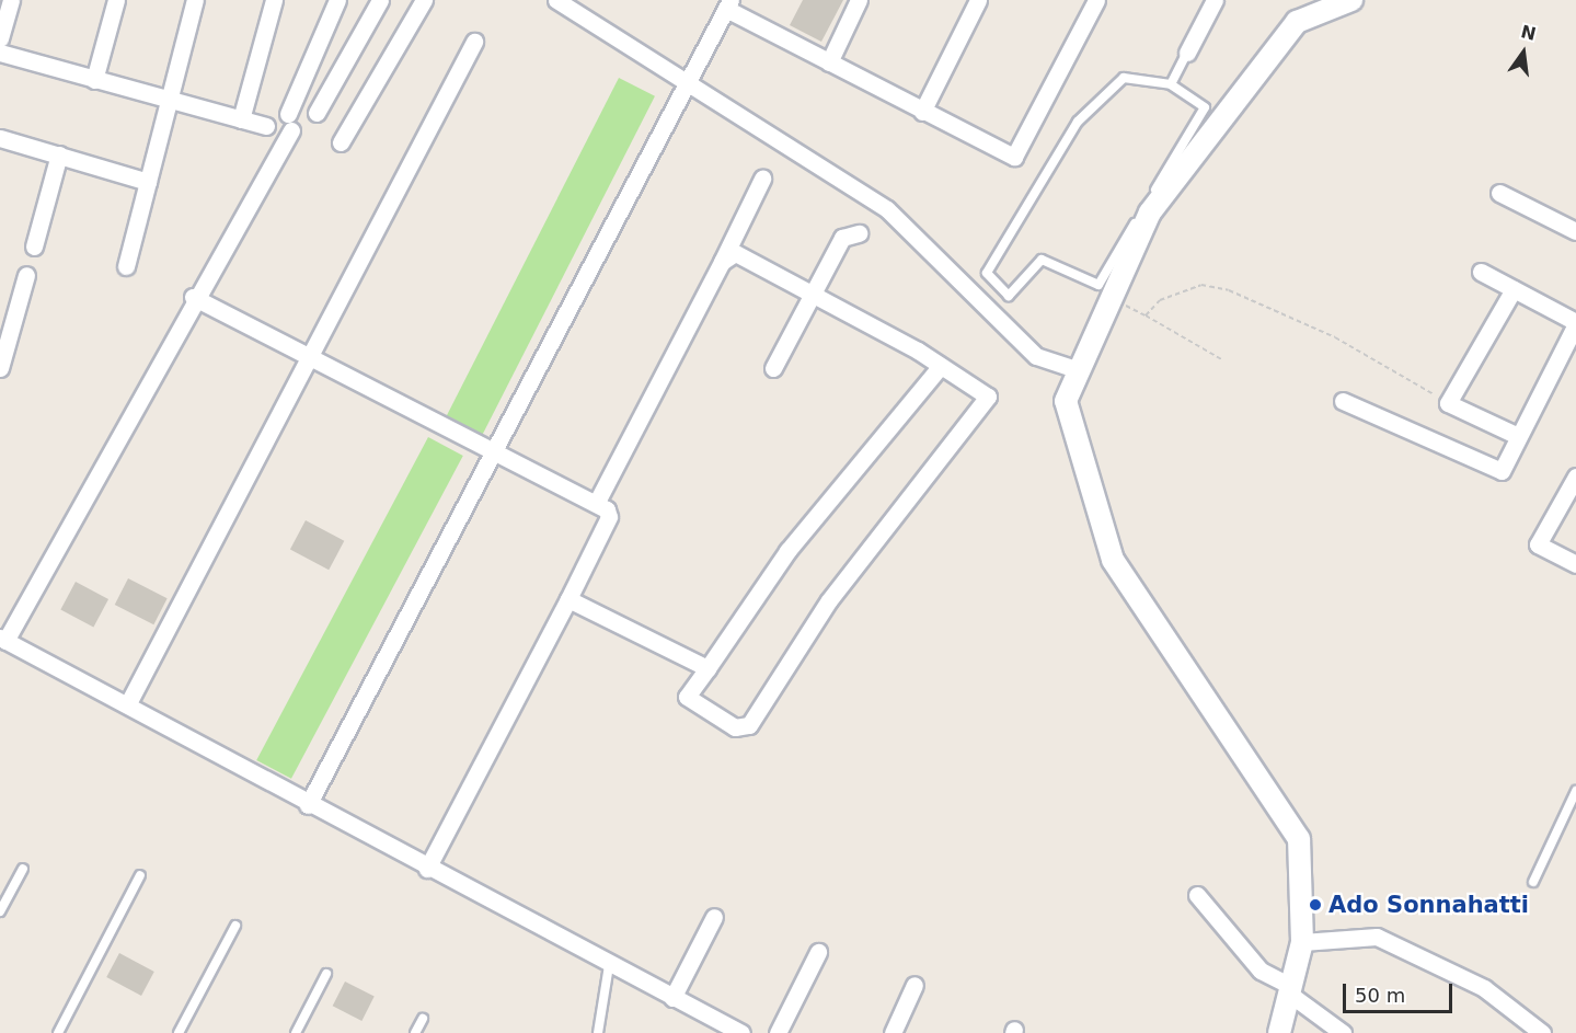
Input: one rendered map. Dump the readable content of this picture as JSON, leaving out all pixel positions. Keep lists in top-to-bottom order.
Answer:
{
  "places": ["Ado Sonnahatti"],
  "scale_bar": "50 m",
  "north": "top"
}
